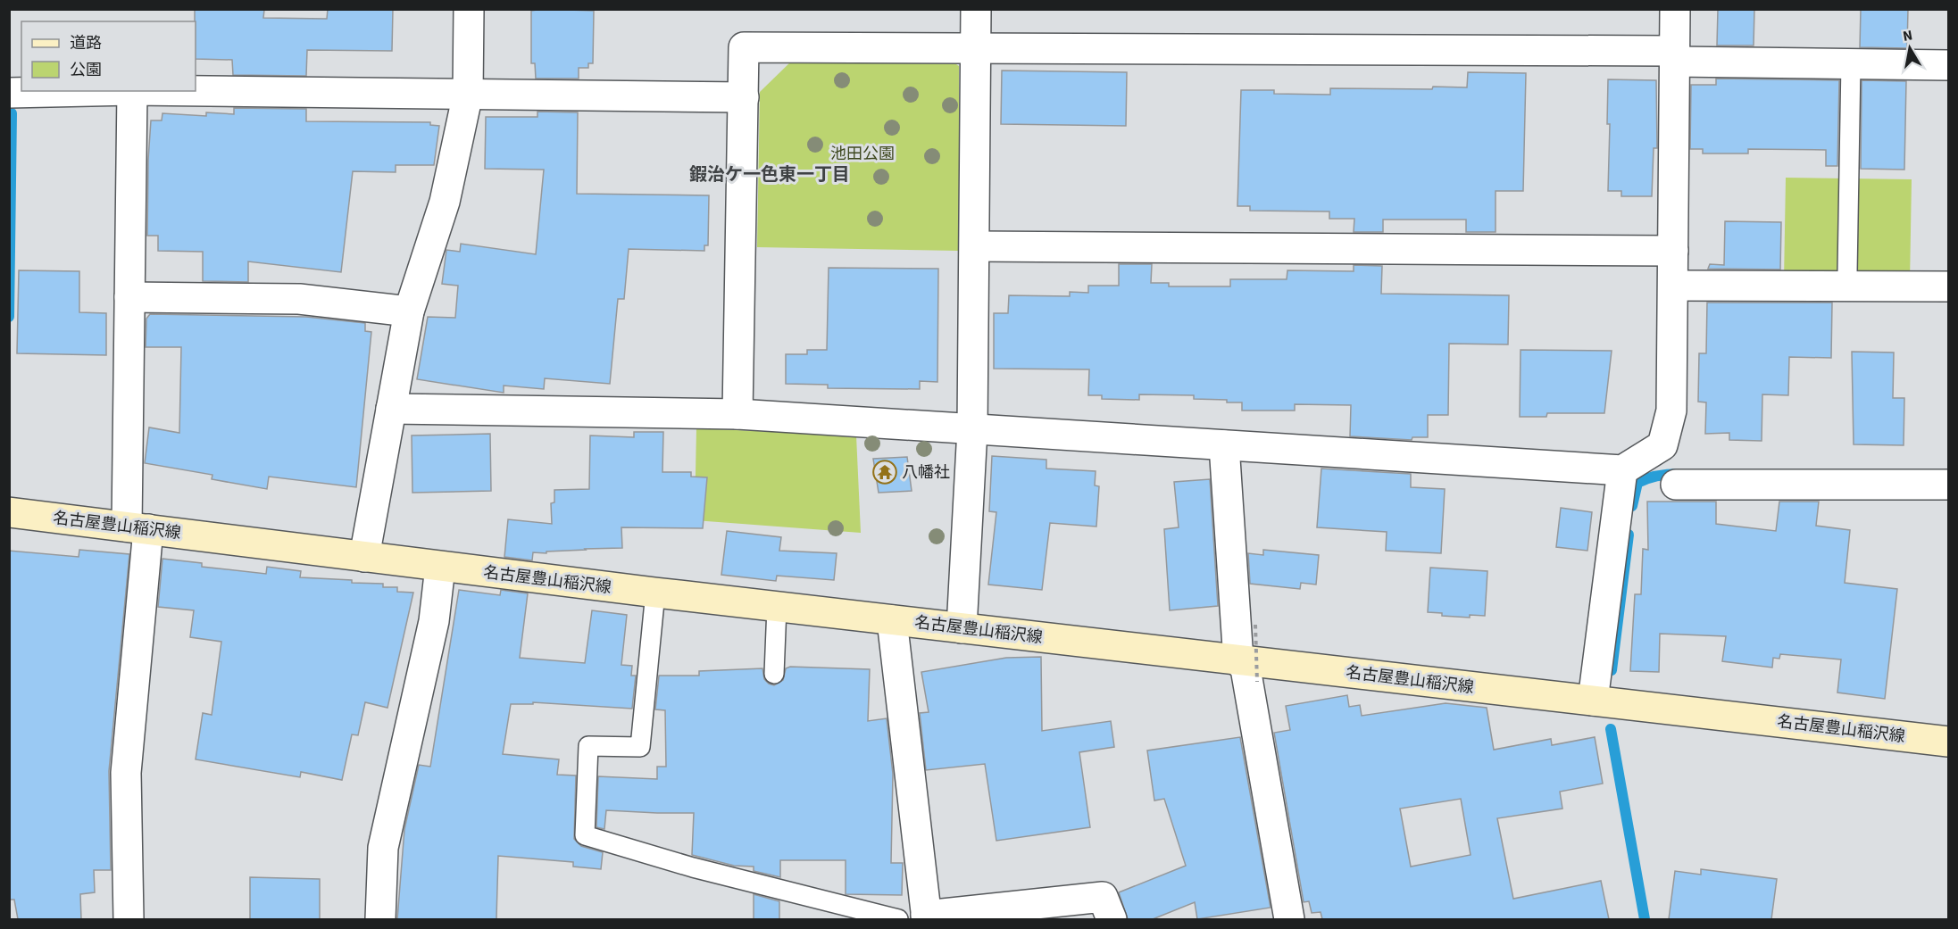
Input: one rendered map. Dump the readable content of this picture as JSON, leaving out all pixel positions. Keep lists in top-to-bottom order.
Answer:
{
  "streets": {
    "main road": ["名古屋豊山稲沢線"]
  },
  "districts": ["鍜治ケ一色東一丁目"],
  "parks": ["池田公園"],
  "places": {
    "temple": ["八幡社"]
  },
  "legend": ["道路", "公園"],
  "north": "top"
}
